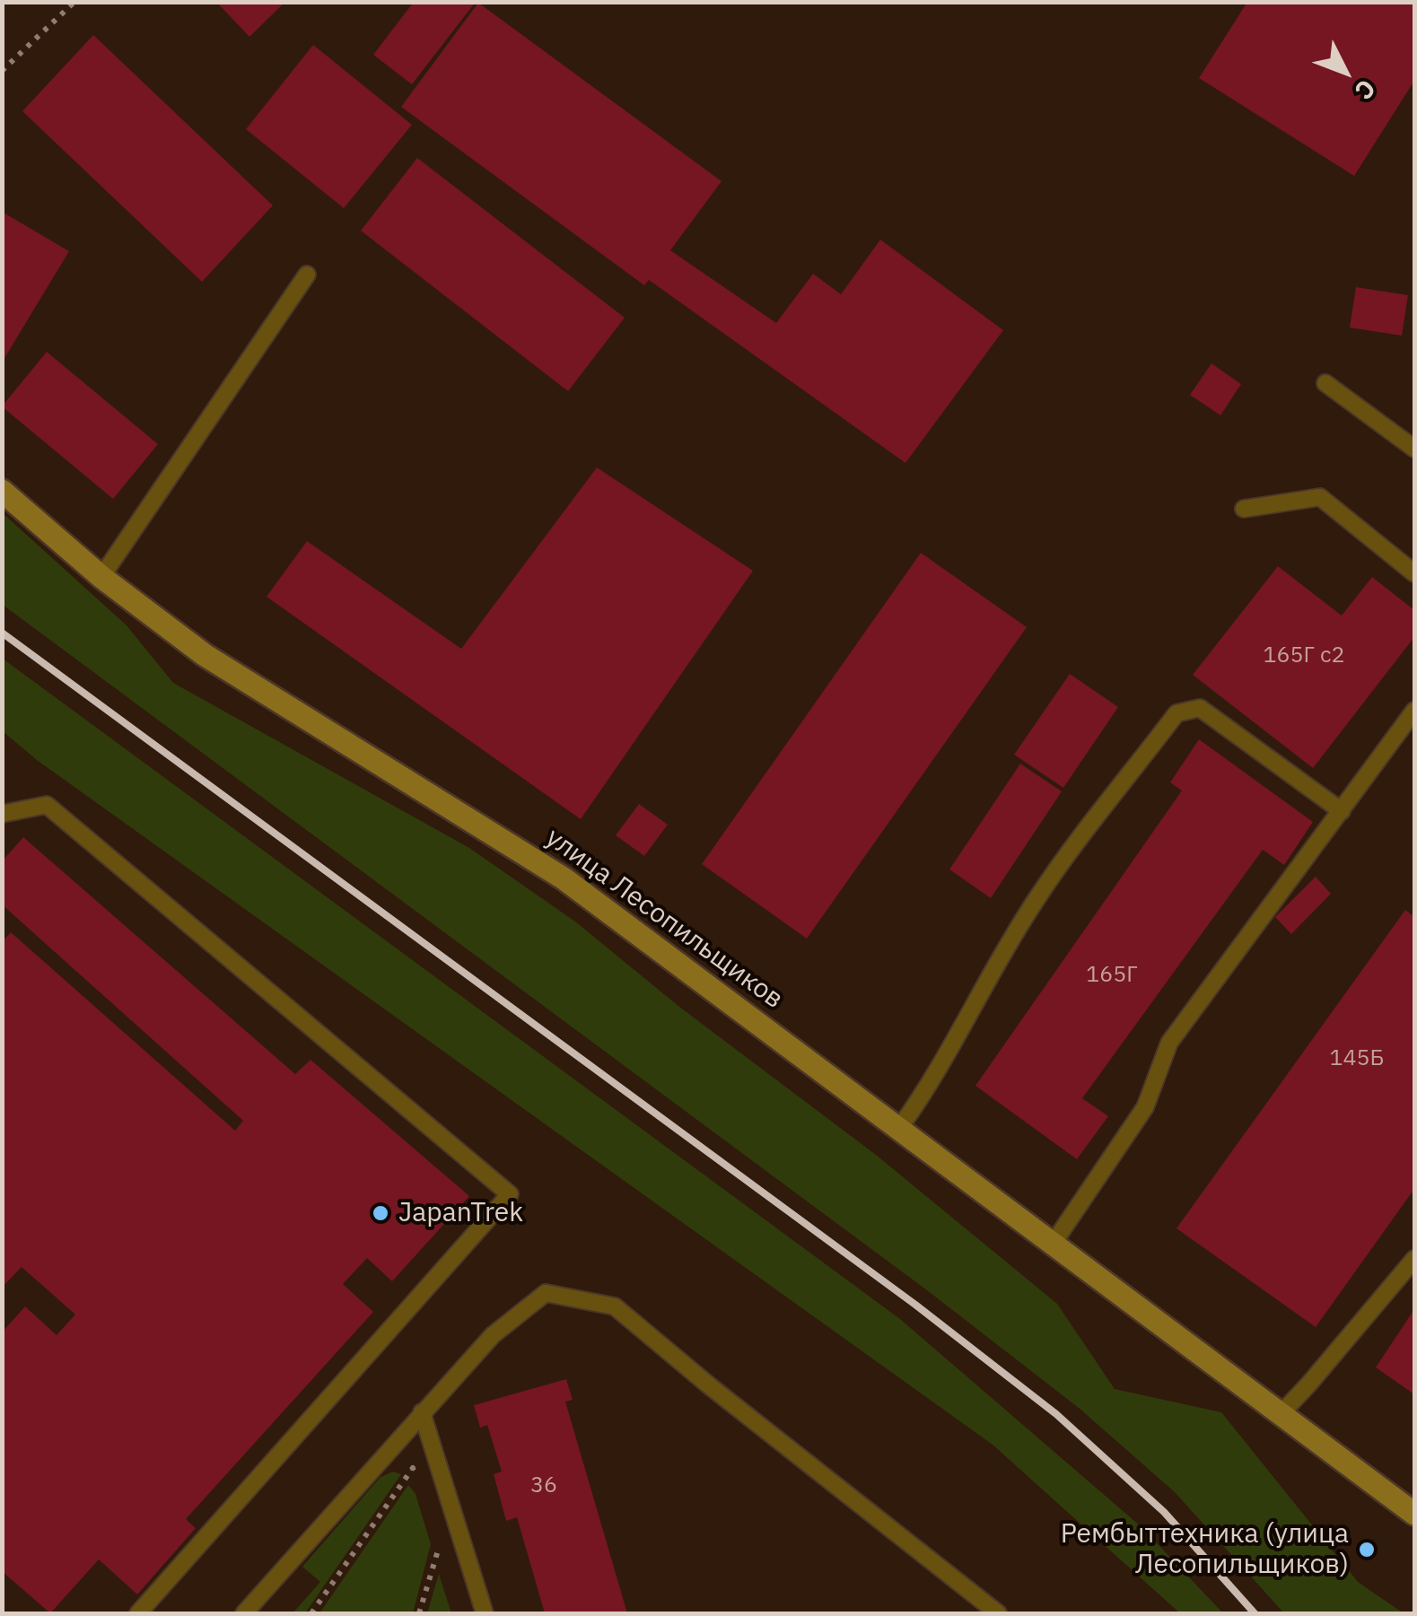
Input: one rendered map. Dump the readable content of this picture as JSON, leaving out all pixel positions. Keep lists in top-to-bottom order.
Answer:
{
  "streets": {
    "main road": ["улица Лесопильщиков"]
  },
  "places": ["JapanTrek", "Рембыттехника (улица Лесопильщиков)"],
  "house_numbers": [
    "165Г с2",
    "165Г",
    "145Б",
    "36"
  ],
  "north": "bottom right"
}
